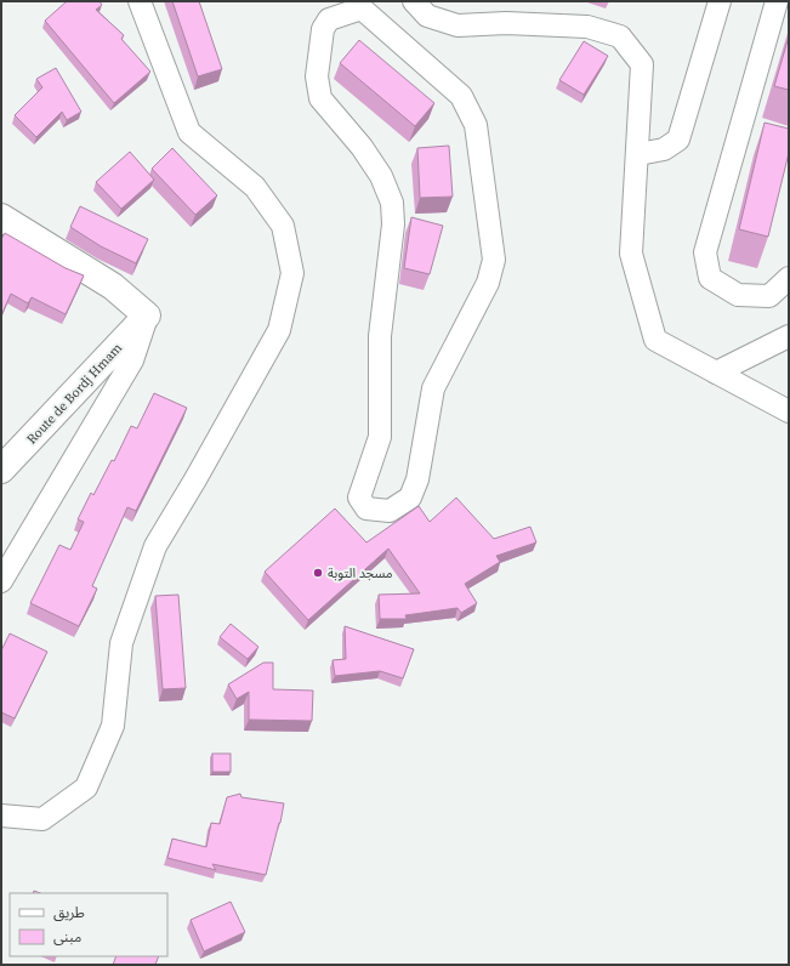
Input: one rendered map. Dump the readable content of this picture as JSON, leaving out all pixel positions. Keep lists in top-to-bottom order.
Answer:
{
  "streets": {
    "main road": ["Route de Bordj Hmam"]
  },
  "places": ["مسجد التوبة"],
  "legend": ["طريق", "مبنى"]
}
